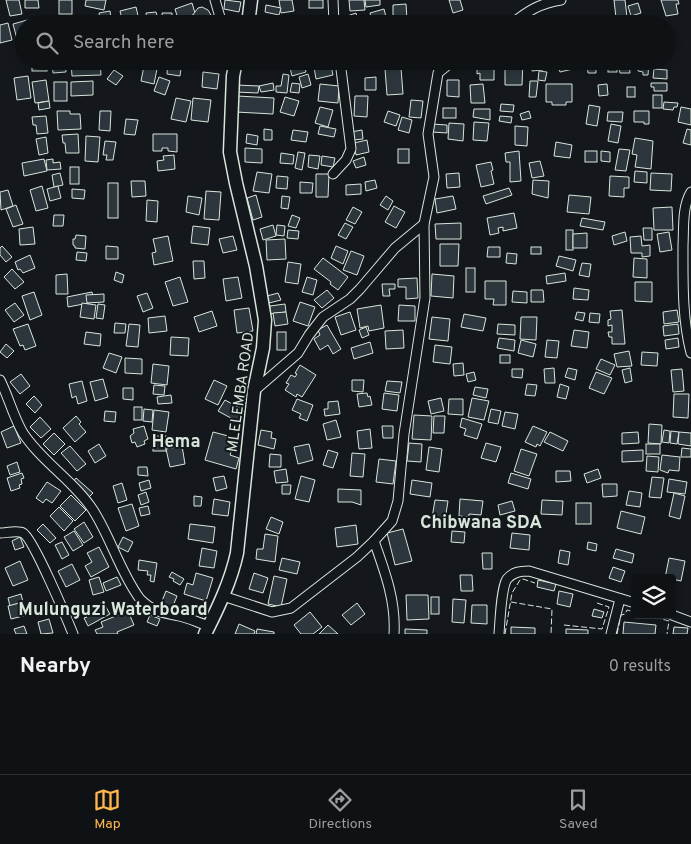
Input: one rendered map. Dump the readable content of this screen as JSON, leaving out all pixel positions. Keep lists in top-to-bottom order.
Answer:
{
  "streets": {
    "street": ["MLELEMBA ROAD"]
  },
  "districts": ["Hema", "Chibwana SDA", "Mulunguzi Waterboard"],
  "page": {
    "search": "Search here",
    "heading": ["Nearby", "0 results"],
    "nav": ["Map", "Directions", "Saved"]
  }
}
